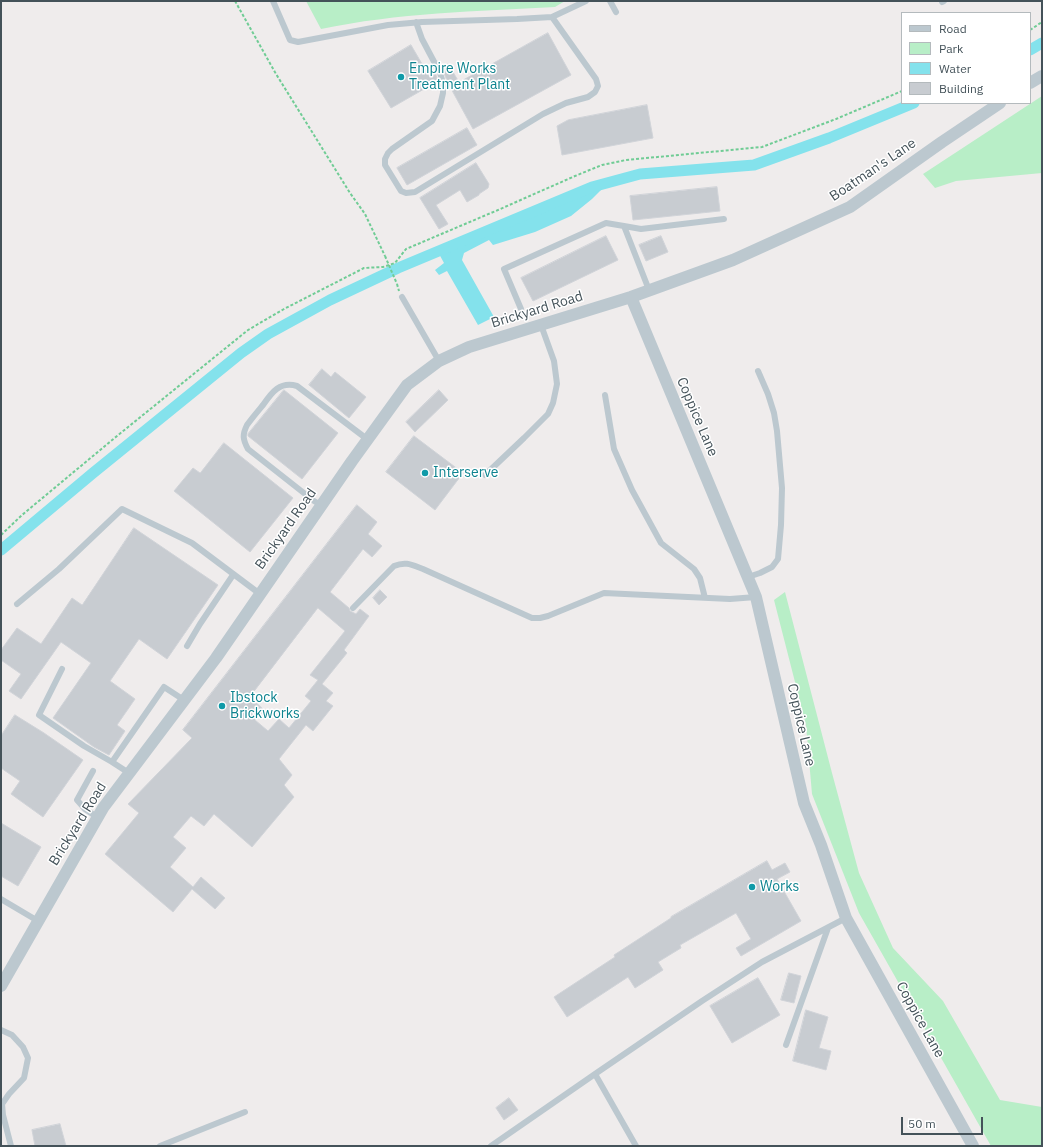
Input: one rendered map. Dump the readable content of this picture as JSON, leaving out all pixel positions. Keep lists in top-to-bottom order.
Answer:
{
  "streets": {
    "street": ["Boatman's Lane", "Brickyard Road", "Coppice Lane"]
  },
  "crossings": [
    ["Boatman's Lane", "Brickyard Road"],
    ["Brickyard Road", "Coppice Lane"]
  ],
  "places": [
    "Empire Works Treatment Plant",
    "Interserve",
    "Ibstock Brickworks",
    "Works"
  ],
  "legend": [
    "Road",
    "Park",
    "Water",
    "Building"
  ],
  "scale_bar": "50 m"
}
